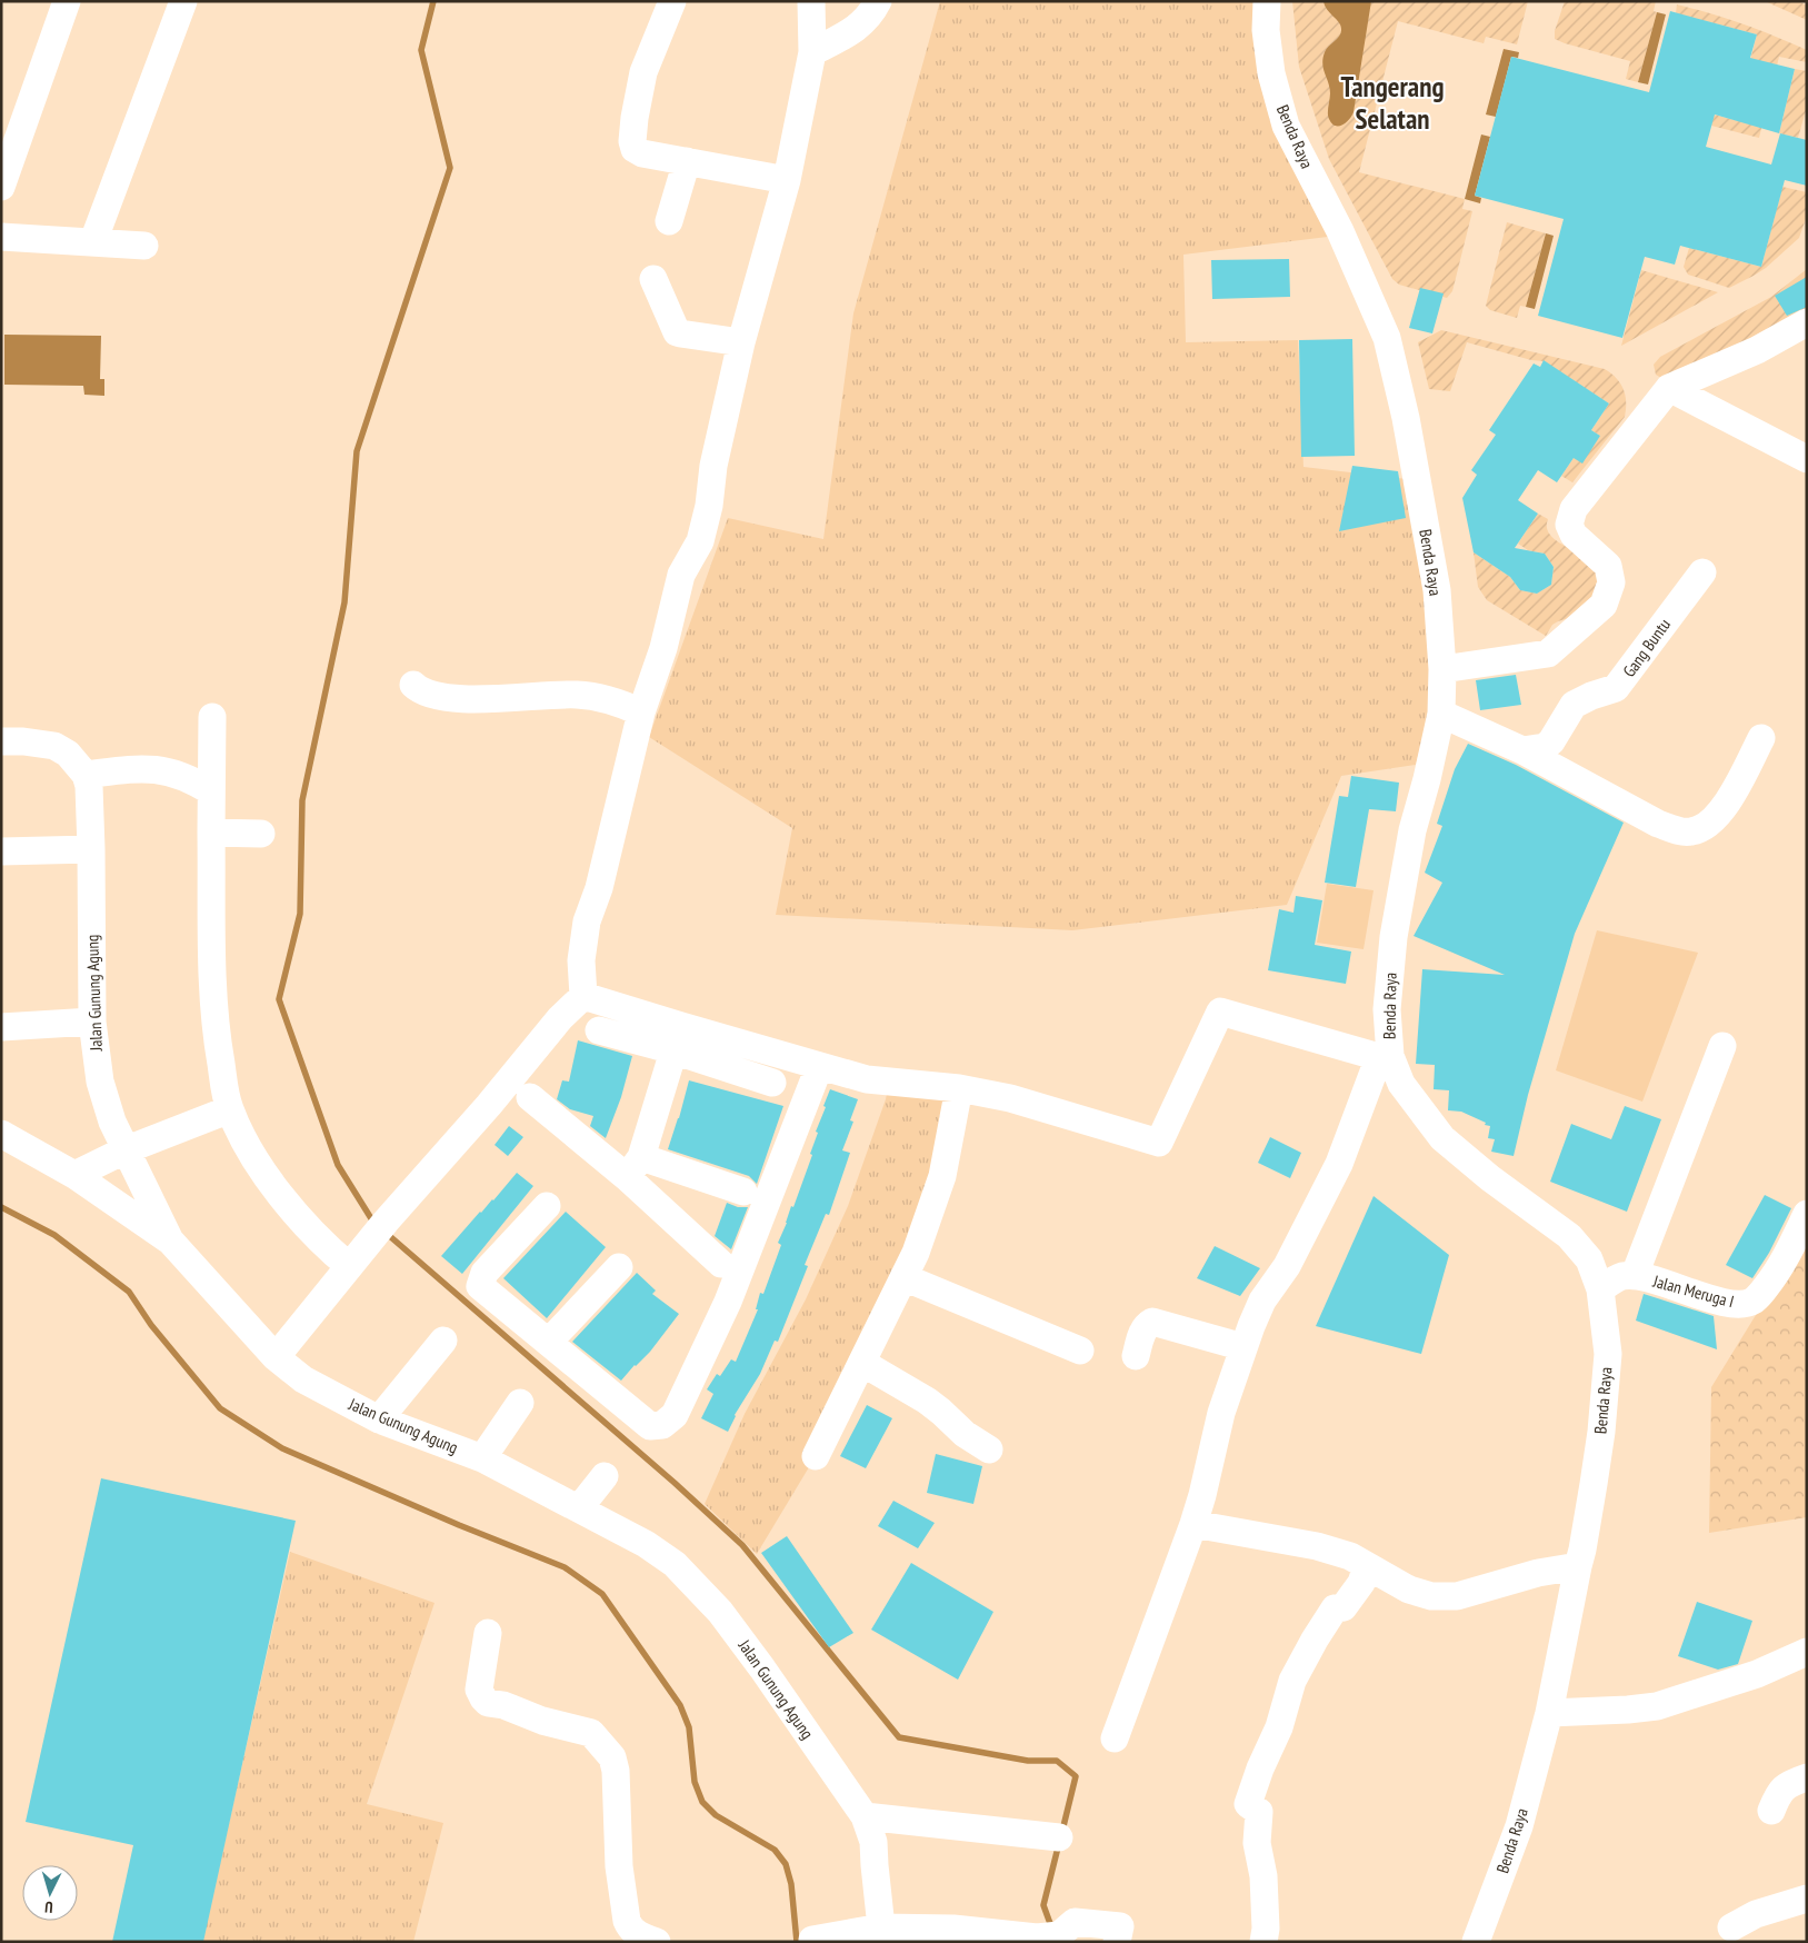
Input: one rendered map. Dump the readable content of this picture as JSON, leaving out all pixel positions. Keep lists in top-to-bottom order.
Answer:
{
  "streets": {
    "street": [
      "Benda Raya",
      "Gang Buntu",
      "Jalan Gunung Agung",
      "Jalan Meruga I"
    ]
  },
  "crossings": [
    ["Benda Raya", "Jalan Meruga I"]
  ],
  "districts": ["Tangerang Selatan"],
  "north": "bottom"
}
